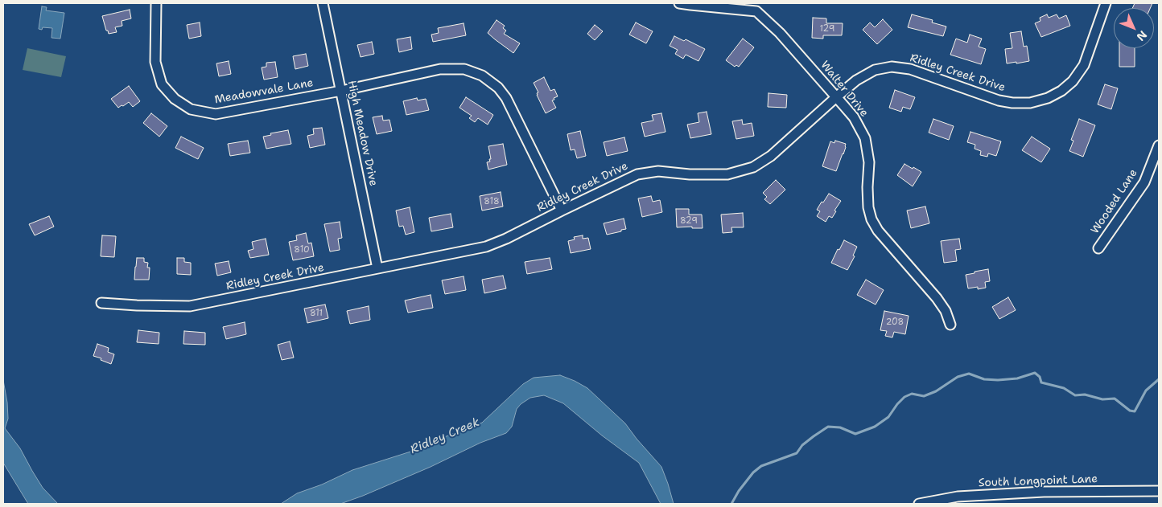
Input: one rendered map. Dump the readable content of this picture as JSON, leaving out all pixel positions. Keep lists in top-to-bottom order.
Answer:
{
  "streets": {
    "street": [
      "Ridley Creek Drive",
      "Walter Drive",
      "Meadowvale Lane",
      "High Meadow Drive",
      "Wooded Lane",
      "South Longpoint Lane"
    ]
  },
  "crossings": [
    ["Ridley Creek Drive", "Walter Drive"],
    ["Ridley Creek Drive", "Meadowvale Lane"],
    ["Ridley Creek Drive", "High Meadow Drive"],
    ["Meadowvale Lane", "High Meadow Drive"]
  ],
  "water": ["Ridley Creek"],
  "house_numbers": [
    "129",
    "818",
    "829",
    "810",
    "811",
    "208"
  ],
  "north": "bottom right"
}
